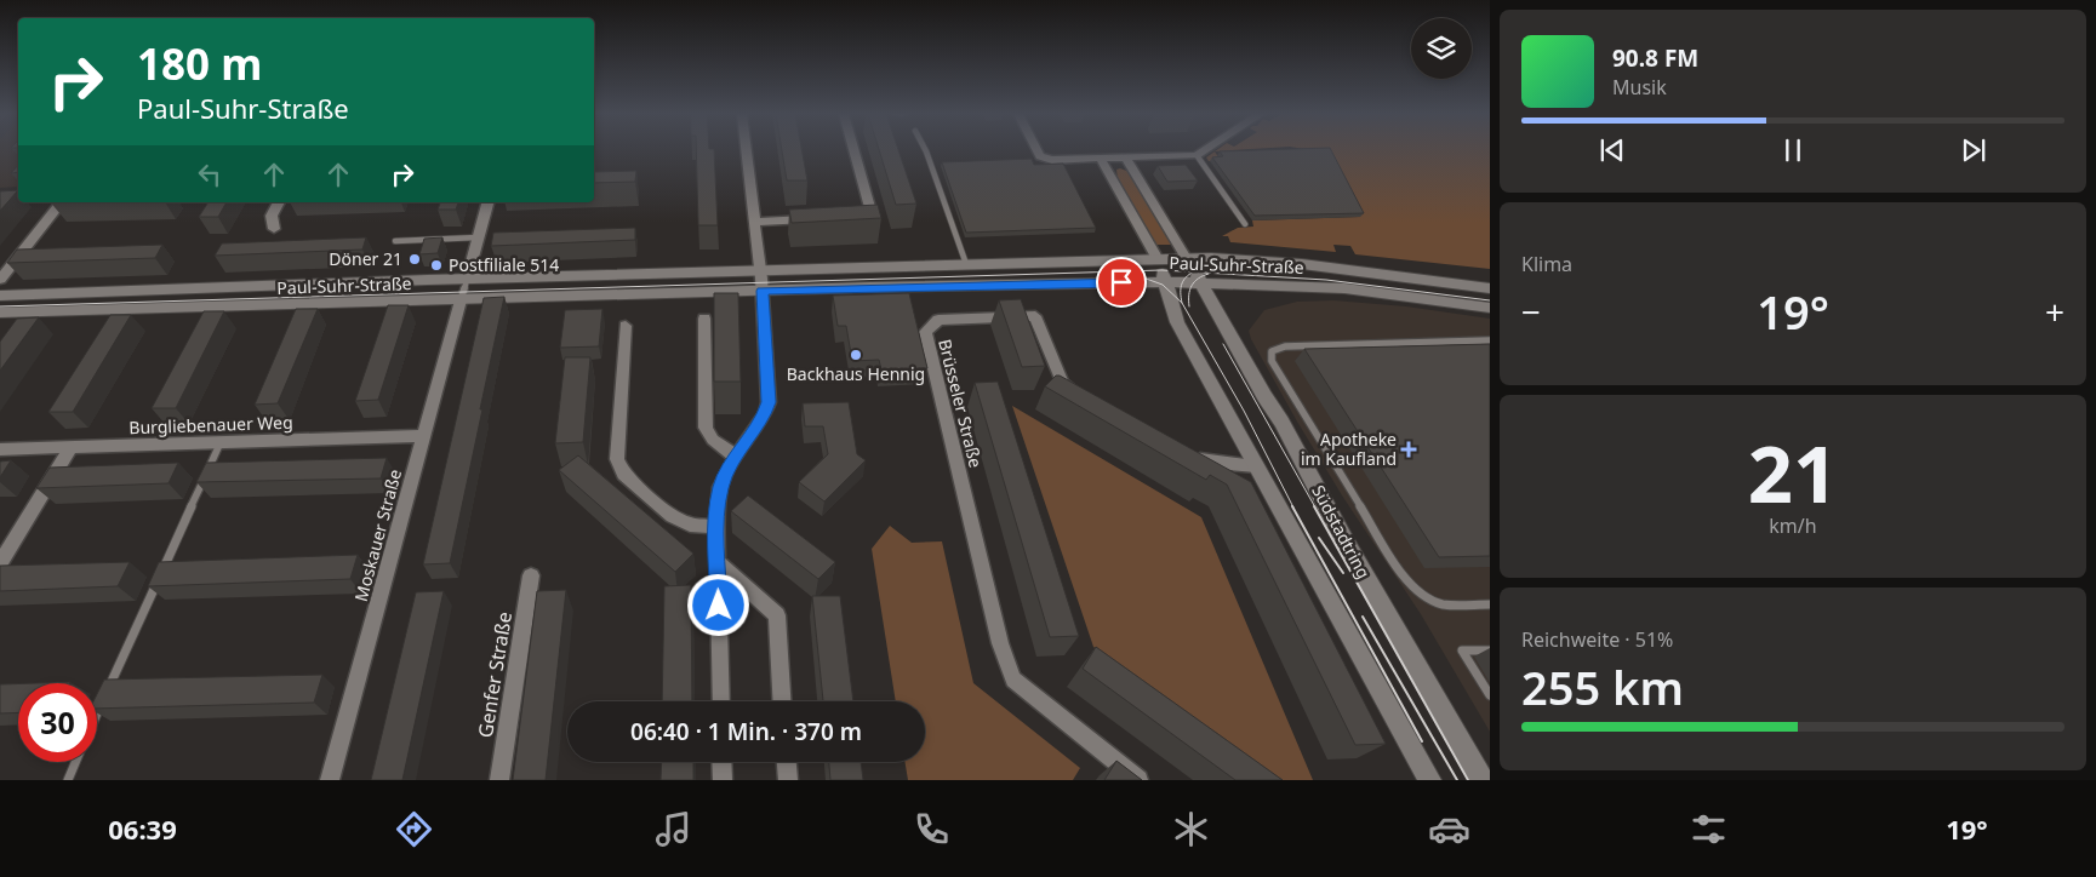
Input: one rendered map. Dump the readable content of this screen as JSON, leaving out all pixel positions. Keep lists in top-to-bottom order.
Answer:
{
  "streets": {
    "street": [
      "Paul-Suhr-Straße",
      "Brüsseler Straße",
      "Burgliebenauer Weg",
      "Südstadtring",
      "Moskauer Straße",
      "Genfer Straße"
    ]
  },
  "crossings": [
    ["Paul-Suhr-Straße", "Südstadtring"],
    ["Paul-Suhr-Straße", "Moskauer Straße"],
    ["Burgliebenauer Weg", "Moskauer Straße"]
  ],
  "places": {
    "other": ["Döner 21", "Postfiliale 514", "Backhaus Hennig"],
    "health": ["Apotheke im Kaufland"]
  },
  "page": {
    "turn": ["180 m", "Paul-Suhr-Straße"],
    "song": ["90.8 FM", "Musik"],
    "tile": [
      "Klima",
      ["21", "km/h"],
      ["Reichweite · 51%", "255 km"]
    ],
    "heat": ["−", "19°", "+"],
    "limit": "30",
    "trip": "06:40 · 1 Min. · 370 m",
    "tabs": ["06:39", "19°"]
  }
}
